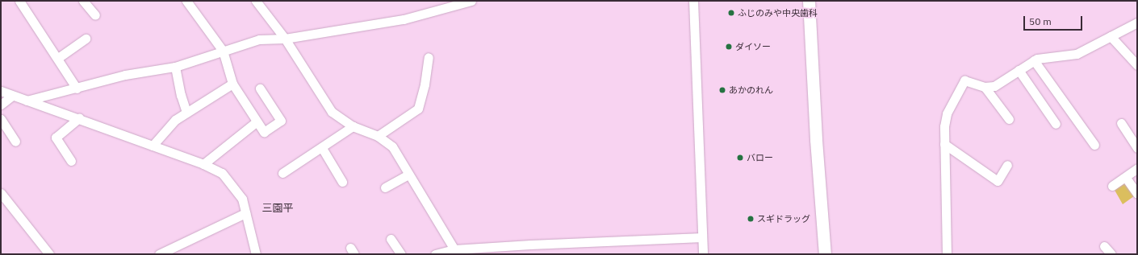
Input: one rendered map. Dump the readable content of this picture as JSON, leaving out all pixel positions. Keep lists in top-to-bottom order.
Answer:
{
  "districts": ["三園平"],
  "places": [
    "ふじのみや中央歯科",
    "ダイソー",
    "あかのれん",
    "バロー",
    "スギドラッグ"
  ],
  "scale_bar": "50 m"
}
